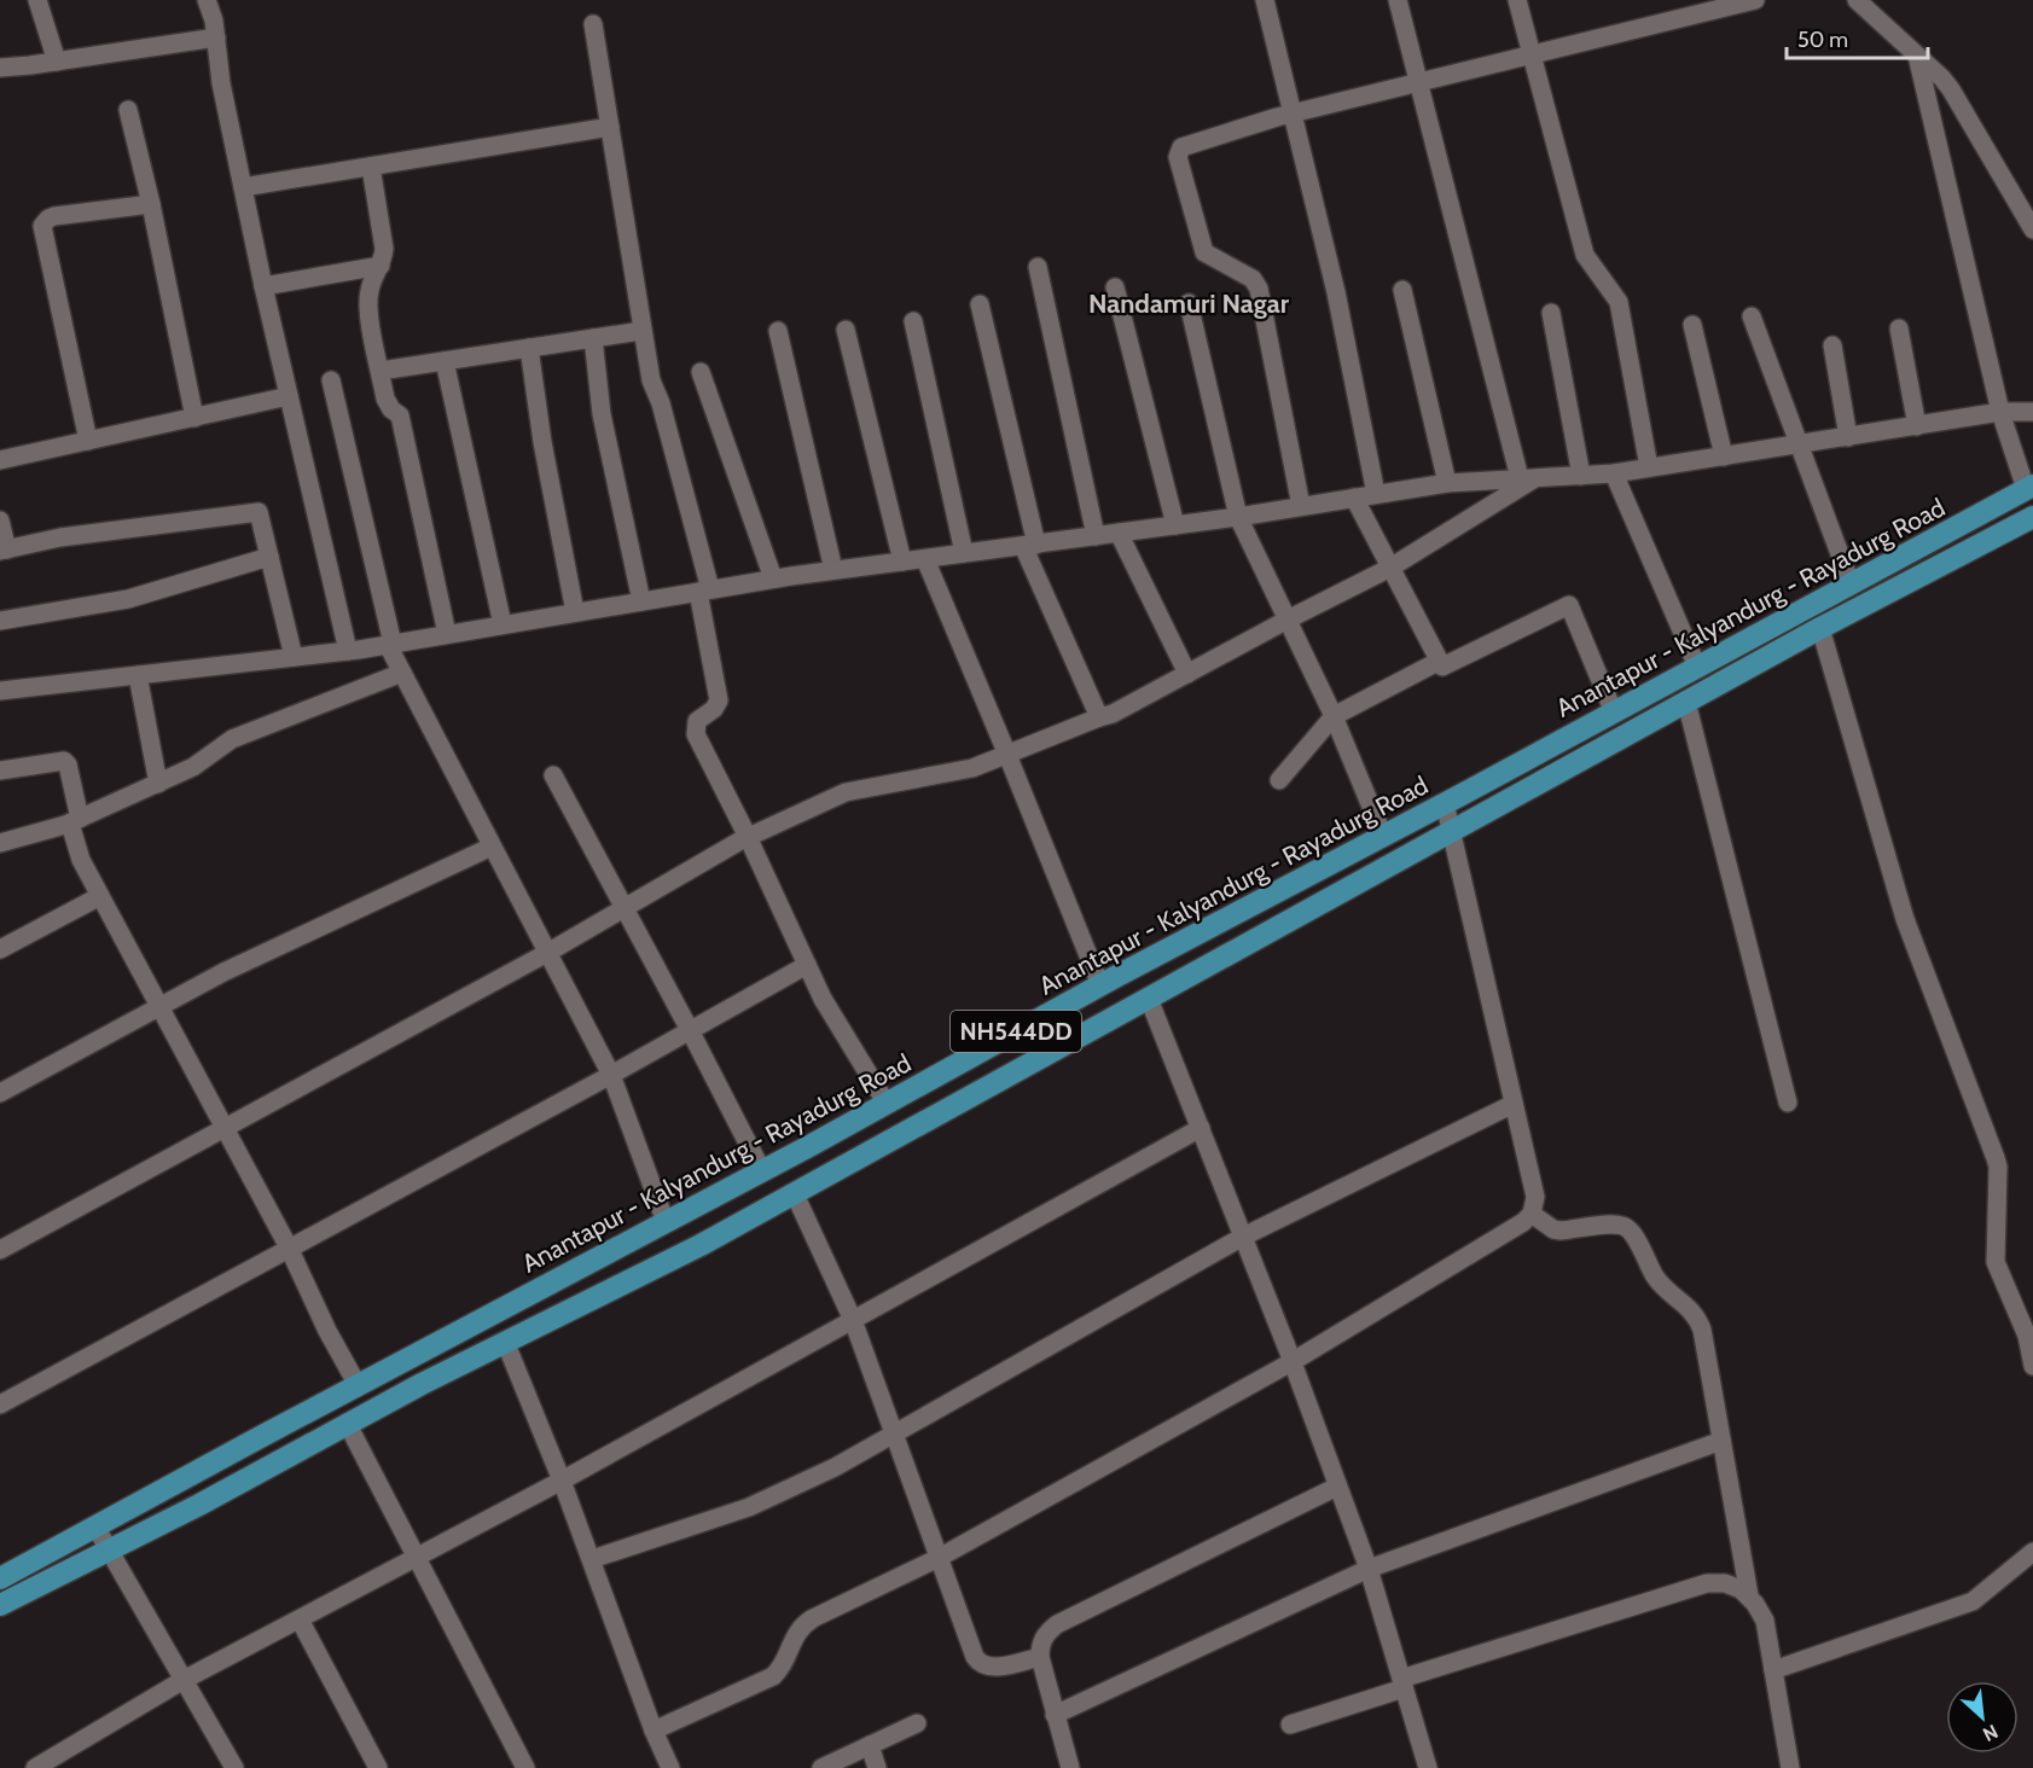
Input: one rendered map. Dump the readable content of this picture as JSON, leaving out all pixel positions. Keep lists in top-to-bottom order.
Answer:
{
  "streets": {
    "highway": ["Anantapur - Kalyandurg - Rayadurg Road", "NH544DD"]
  },
  "districts": ["Nandamuri Nagar"],
  "scale_bar": "50 m",
  "north": "bottom right"
}
